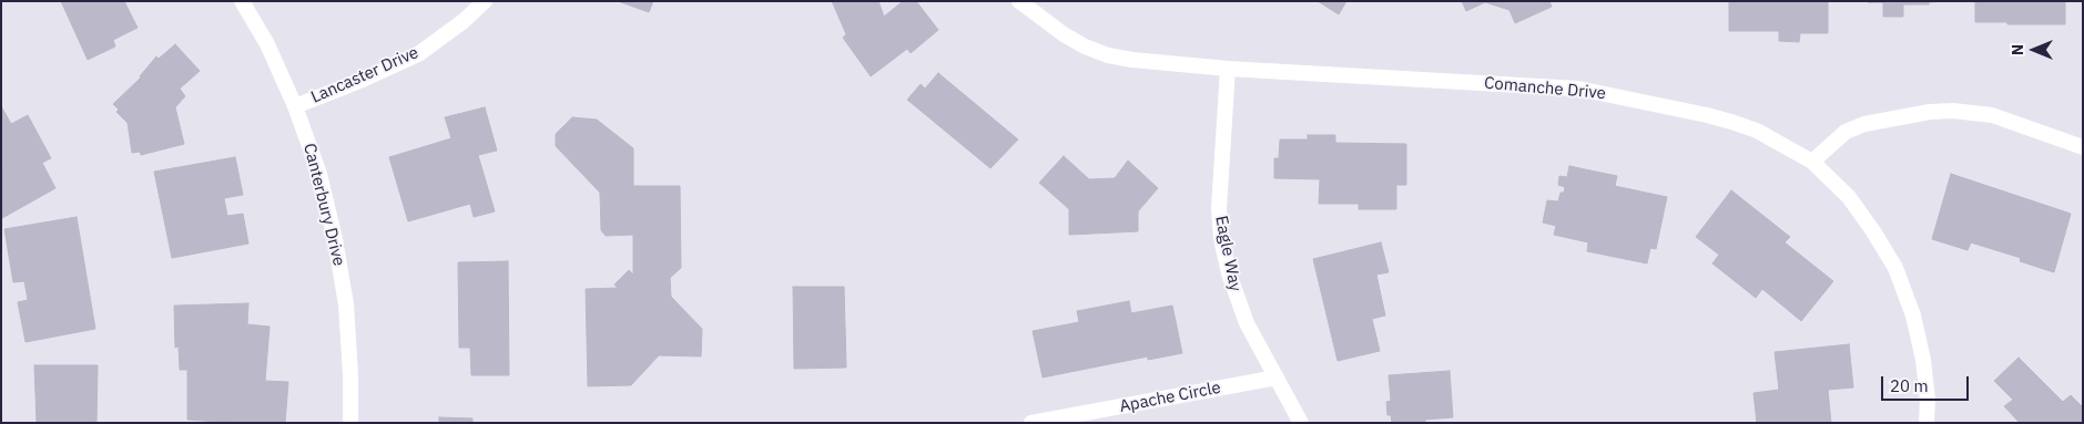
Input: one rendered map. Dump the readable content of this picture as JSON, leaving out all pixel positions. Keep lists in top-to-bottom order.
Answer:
{
  "streets": {
    "street": [
      "Lancaster Drive",
      "Comanche Drive",
      "Canterbury Drive",
      "Eagle Way",
      "Apache Circle"
    ]
  },
  "crossings": [
    ["Lancaster Drive", "Canterbury Drive"],
    ["Comanche Drive", "Eagle Way"],
    ["Eagle Way", "Apache Circle"]
  ],
  "scale_bar": "20 m",
  "north": "left"
}
